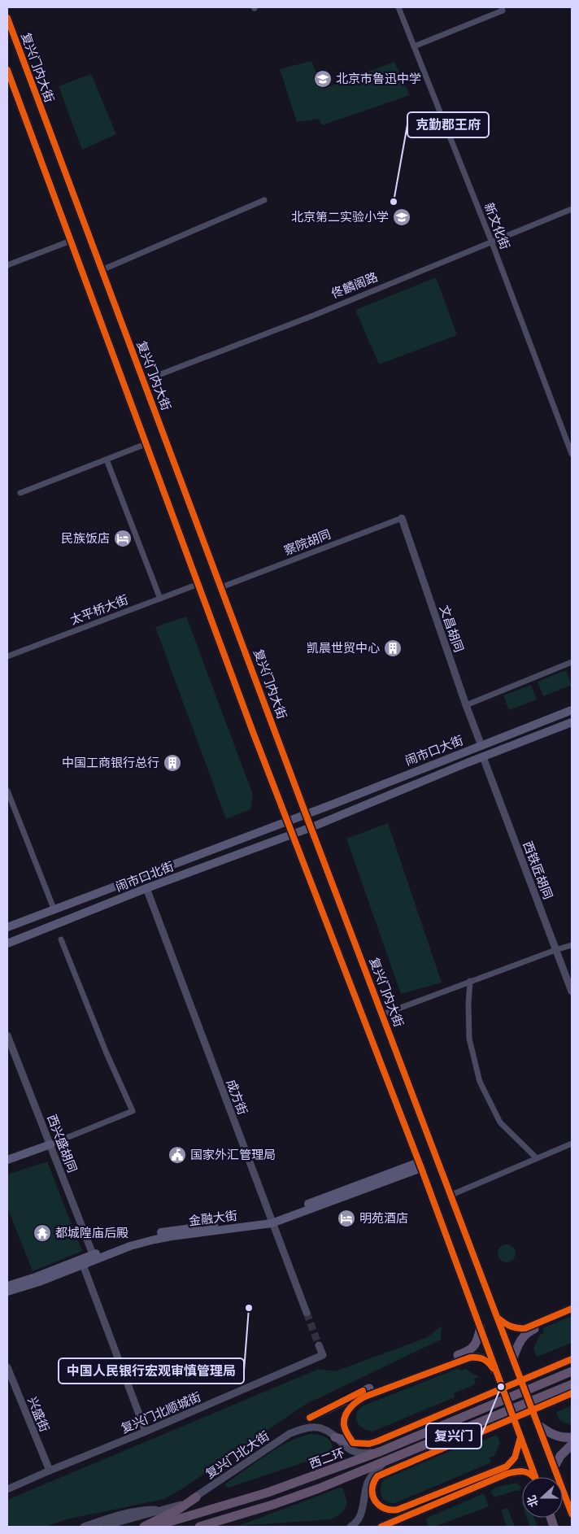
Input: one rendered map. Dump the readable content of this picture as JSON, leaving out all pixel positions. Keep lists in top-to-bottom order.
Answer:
{
  "streets": {
    "highway": ["复兴门内大街", "西二环"],
    "main road": ["闹市口大街", "闹市口北街"],
    "street": [
      "新文化街",
      "佟麟阁路",
      "察院胡同",
      "太平桥大街",
      "文昌胡同",
      "西铁匠胡同",
      "成方街",
      "西兴盛胡同",
      "复兴门北顺城街",
      "兴盛街",
      "复兴门北大街"
    ]
  },
  "crossings": [
    ["复兴门内大街", "佟麟阁路"],
    ["复兴门内大街", "察院胡同"],
    ["复兴门内大街", "闹市口大街"],
    ["新文化街", "佟麟阁路"],
    ["察院胡同", "文昌胡同"],
    ["文昌胡同", "闹市口大街"],
    ["闹市口大街", "西铁匠胡同"],
    ["闹市口大街", "闹市口北街"],
    ["闹市口北街", "成方街"],
    ["复兴门北顺城街", "兴盛街"],
    ["复兴门北大街", "西二环"]
  ],
  "places": {
    "school or university": ["北京市鲁迅中学", "北京第二实验小学"],
    "other": ["克勤郡王府", "中国人民银行宏观审慎管理局", "复兴门"],
    "hotel": ["民族饭店", "明苑酒店"],
    "building": ["凯晨世贸中心", "中国工商银行总行"],
    "public building": ["国家外汇管理局"],
    "temple": ["都城隍庙后殿"]
  },
  "north": "left"
}
